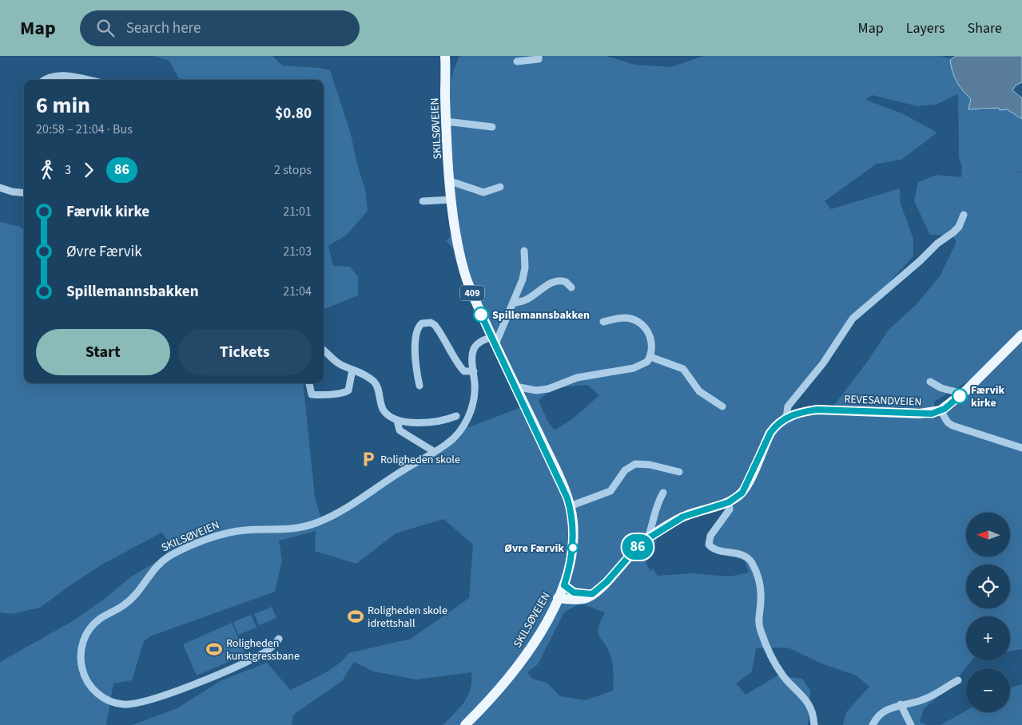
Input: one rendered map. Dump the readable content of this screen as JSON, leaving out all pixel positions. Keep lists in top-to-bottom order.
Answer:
{
  "streets": {
    "main road": ["SKILSØVEIEN", "409", "REVESANDVEIEN"]
  },
  "crossings": [
    ["SKILSØVEIEN", "REVESANDVEIEN"]
  ],
  "places": {
    "other": ["Spillemannsbakken", "Færvik kirke", "Øvre Færvik"],
    "parking": ["Roligheden skole"],
    "sports": ["Roligheden skole idrettshall", "Roligheden kunstgressbane"]
  },
  "lines": ["bus line 86"],
  "north": "left",
  "page": {
    "header": "Map",
    "search": "Search here",
    "nav": ["Map", "Layers", "Share"],
    "on_map": "86",
    "heading": ["6 min", "20:58 – 21:04 · Bus", "$0.80"],
    "legs": ["3", "86", "2 stops"],
    "list": [
      {
        "name": "Færvik kirke",
        "value": "21:01"
      },
      {
        "name": "Øvre Færvik",
        "value": "21:03"
      },
      {
        "name": "Spillemannsbakken",
        "value": "21:04"
      }
    ],
    "buttons": ["Start", "Tickets"],
    "map_buttons": ["+", "−"]
  }
}
